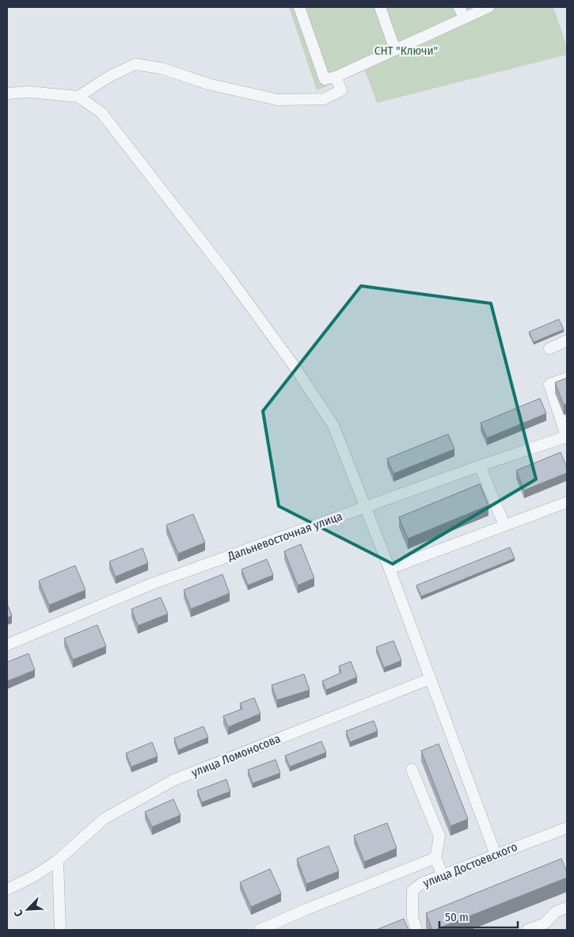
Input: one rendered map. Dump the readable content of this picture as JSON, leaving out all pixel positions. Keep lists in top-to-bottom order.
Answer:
{
  "streets": {
    "street": ["Дальневосточная улица", "улица Ломоносова", "улица Достоевского"]
  },
  "parks": ["СНТ \"Ключи\""],
  "scale_bar": "50 m",
  "north": "bottom left"
}
